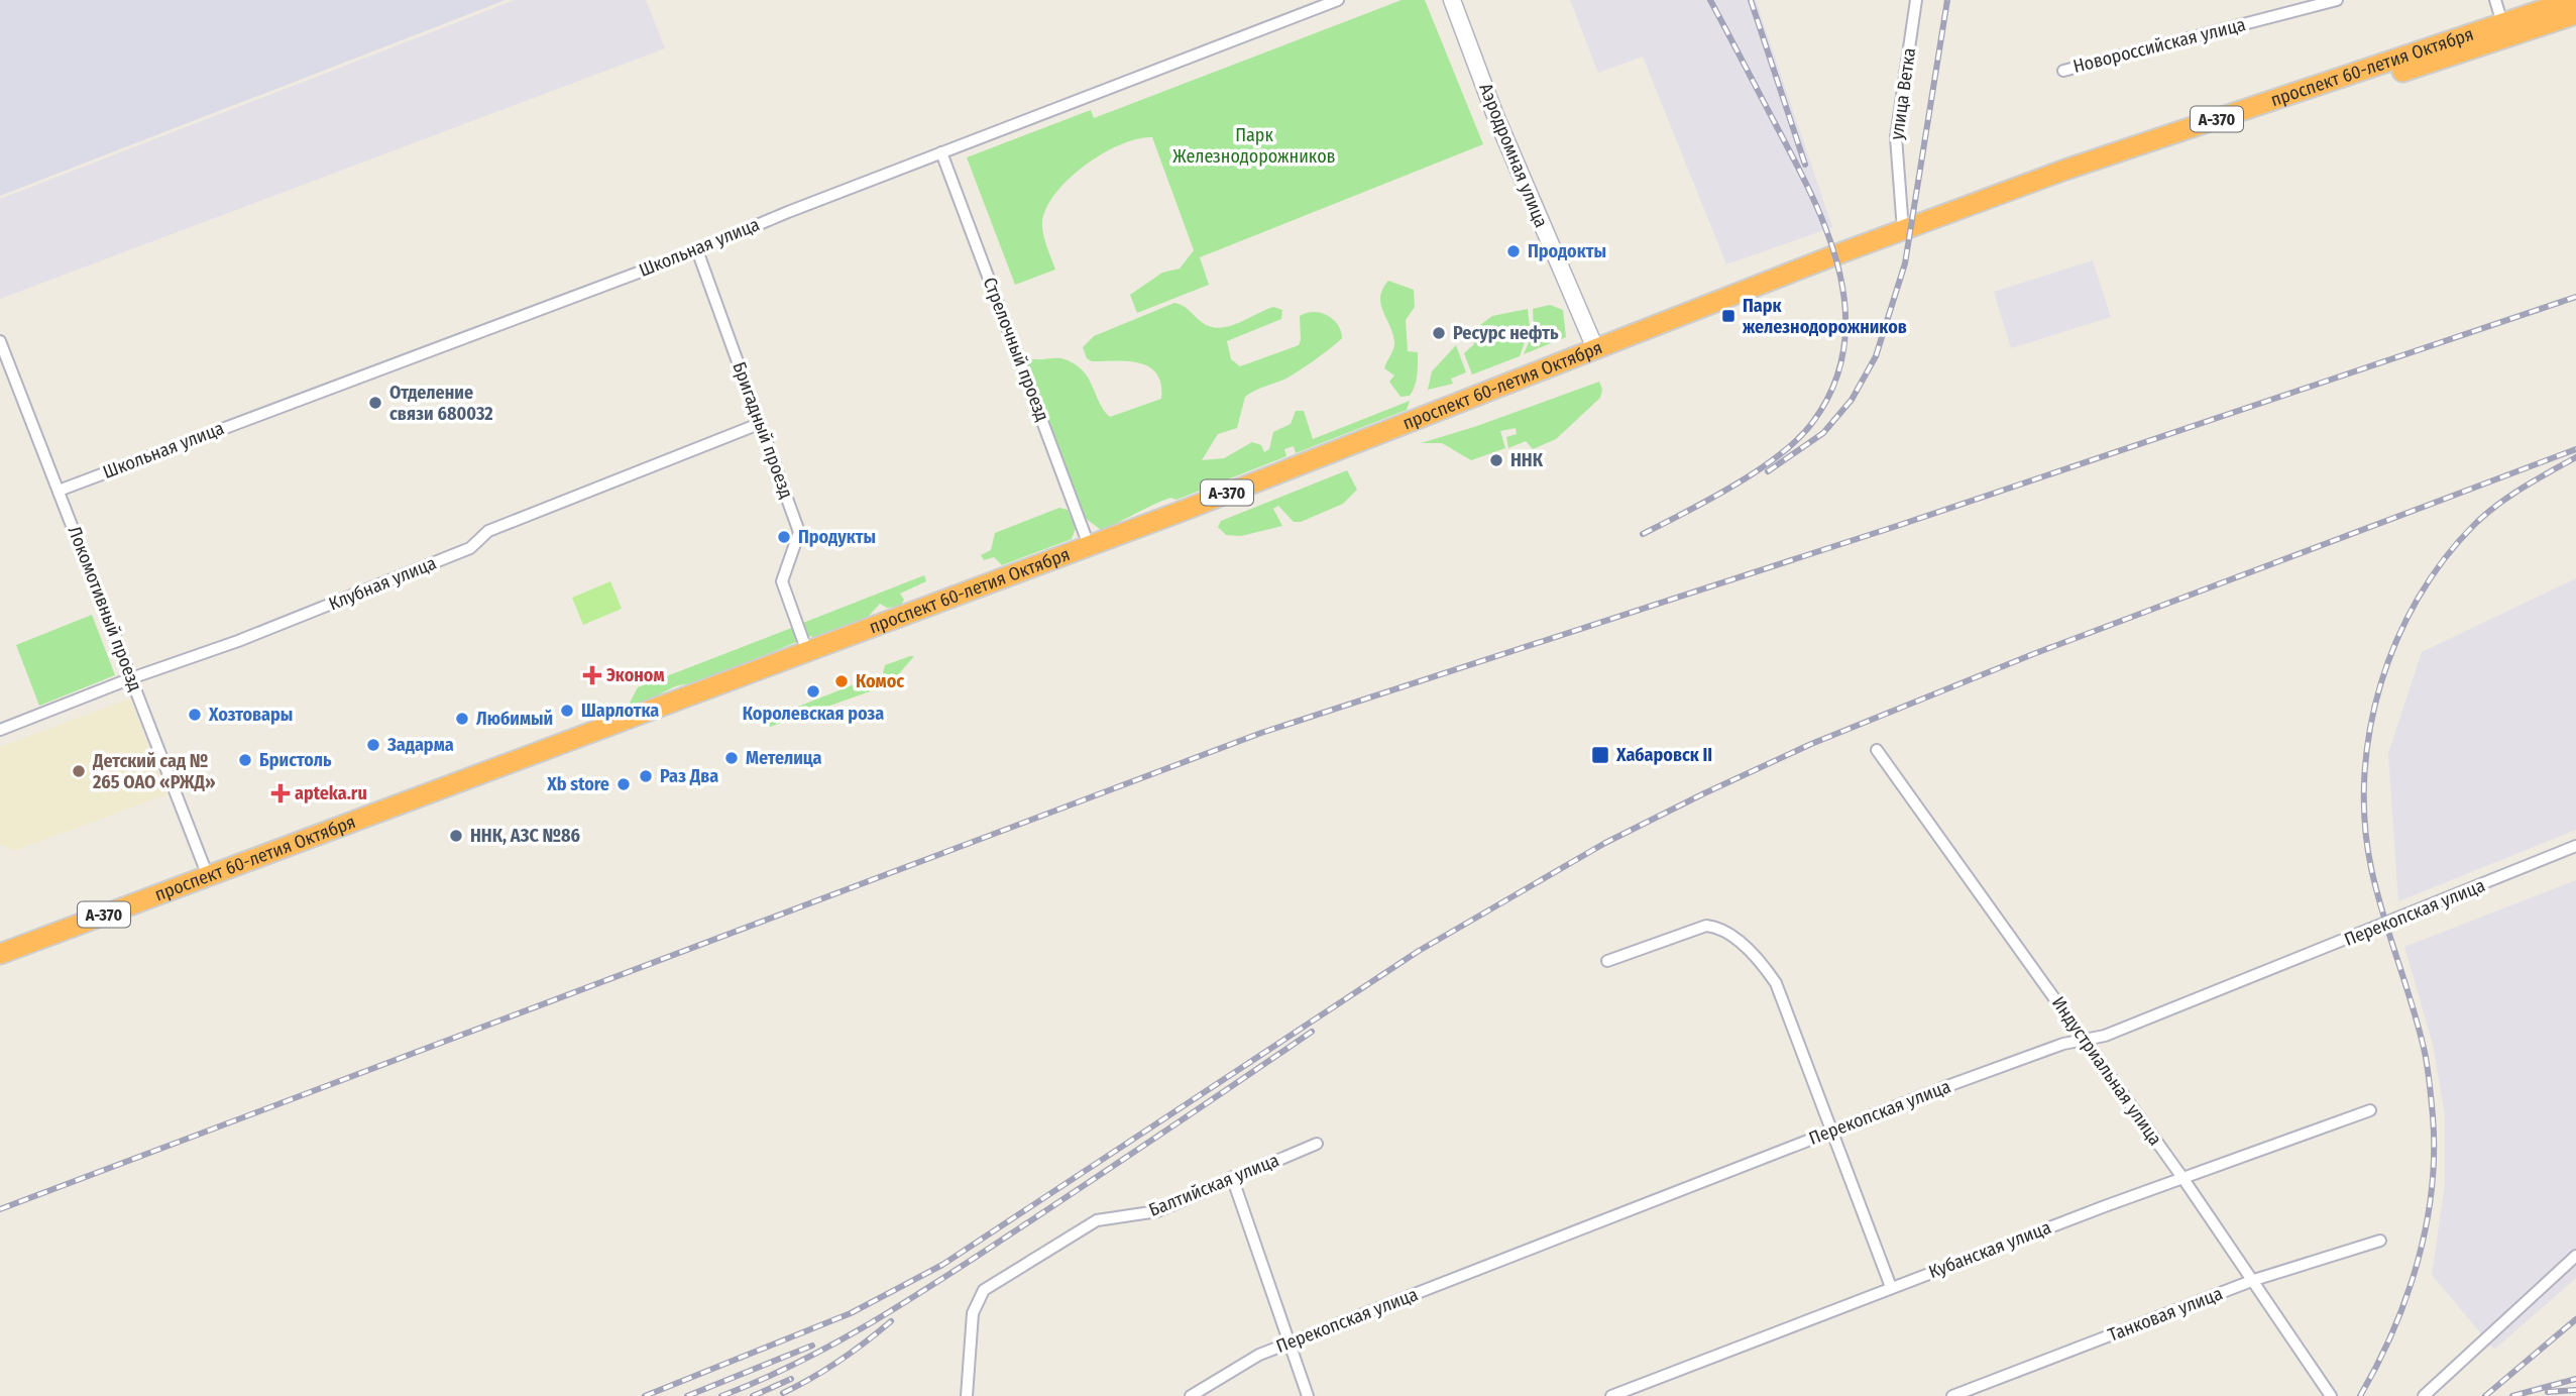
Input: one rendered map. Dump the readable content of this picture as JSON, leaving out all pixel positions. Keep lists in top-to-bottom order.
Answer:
{
  "streets": {
    "highway": ["проспект 60-летия Октября", "А-370"],
    "street": [
      "Новороссийская улица",
      "улица Ветка",
      "Аэродромная улица",
      "Школьная улица",
      "Стрелочный проезд",
      "Бригадный проезд",
      "Клубная улица",
      "Локомотивный проезд",
      "Перекопская улица",
      "Индустриальная улица",
      "Балтийская улица",
      "Кубанская улица",
      "Танковая улица"
    ]
  },
  "crossings": [
    ["проспект 60-летия Октября", "улица Ветка"],
    ["проспект 60-летия Октября", "Аэродромная улица"],
    ["проспект 60-летия Октября", "Стрелочный проезд"],
    ["проспект 60-летия Октября", "Бригадный проезд"],
    ["проспект 60-летия Октября", "Локомотивный проезд"],
    ["Школьная улица", "Стрелочный проезд"],
    ["Школьная улица", "Бригадный проезд"],
    ["Школьная улица", "Локомотивный проезд"],
    ["Бригадный проезд", "Клубная улица"],
    ["Клубная улица", "Локомотивный проезд"],
    ["Перекопская улица", "Индустриальная улица"],
    ["Индустриальная улица", "Кубанская улица"],
    ["Индустриальная улица", "Танковая улица"]
  ],
  "parks": ["Парк Железнодорожников"],
  "places": {
    "other": [
      "Продокты",
      "Ресурс нефть",
      "Отделение связи 680032",
      "ННК",
      "Продукты",
      "Комос",
      "Королевская роза",
      "Шарлотка",
      "Хозтовары",
      "Любимый",
      "Задарма",
      "Метелица",
      "Бристоль",
      "Детский сад № 265 ОАО «РЖД»",
      "Раз Два",
      "Xb store",
      "ННК, АЗС №86"
    ],
    "transit": ["Парк железнодорожников", "Хабаровск II"],
    "health": ["Эконом", "apteka.ru"]
  }
}
